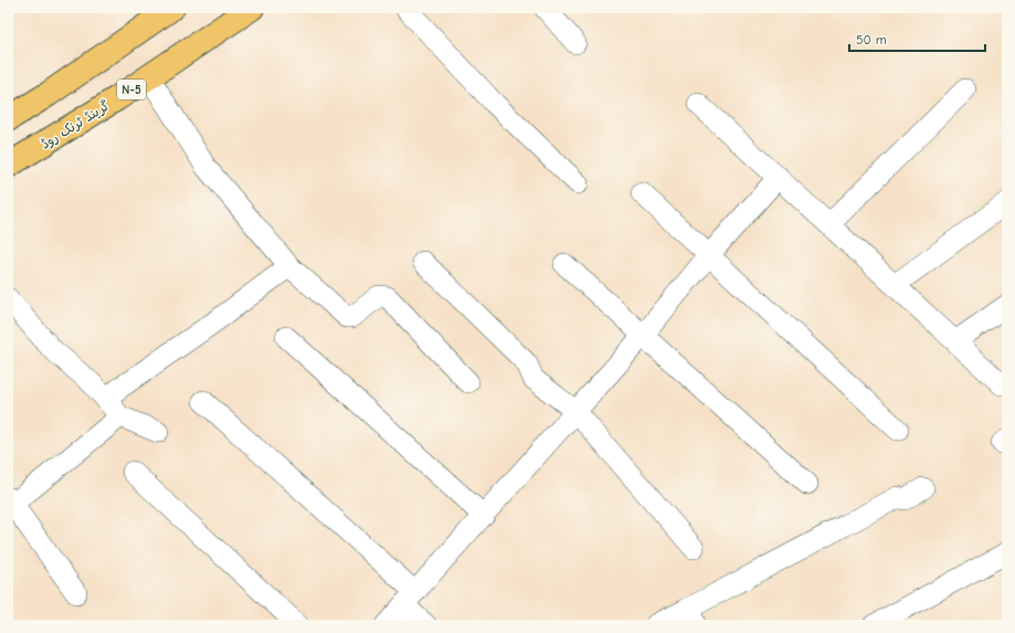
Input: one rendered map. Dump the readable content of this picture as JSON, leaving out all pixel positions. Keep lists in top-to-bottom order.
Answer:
{
  "streets": {
    "highway": ["N-5", "گرینڈ ٹرنک روڈ"]
  },
  "scale_bar": "50 m"
}
